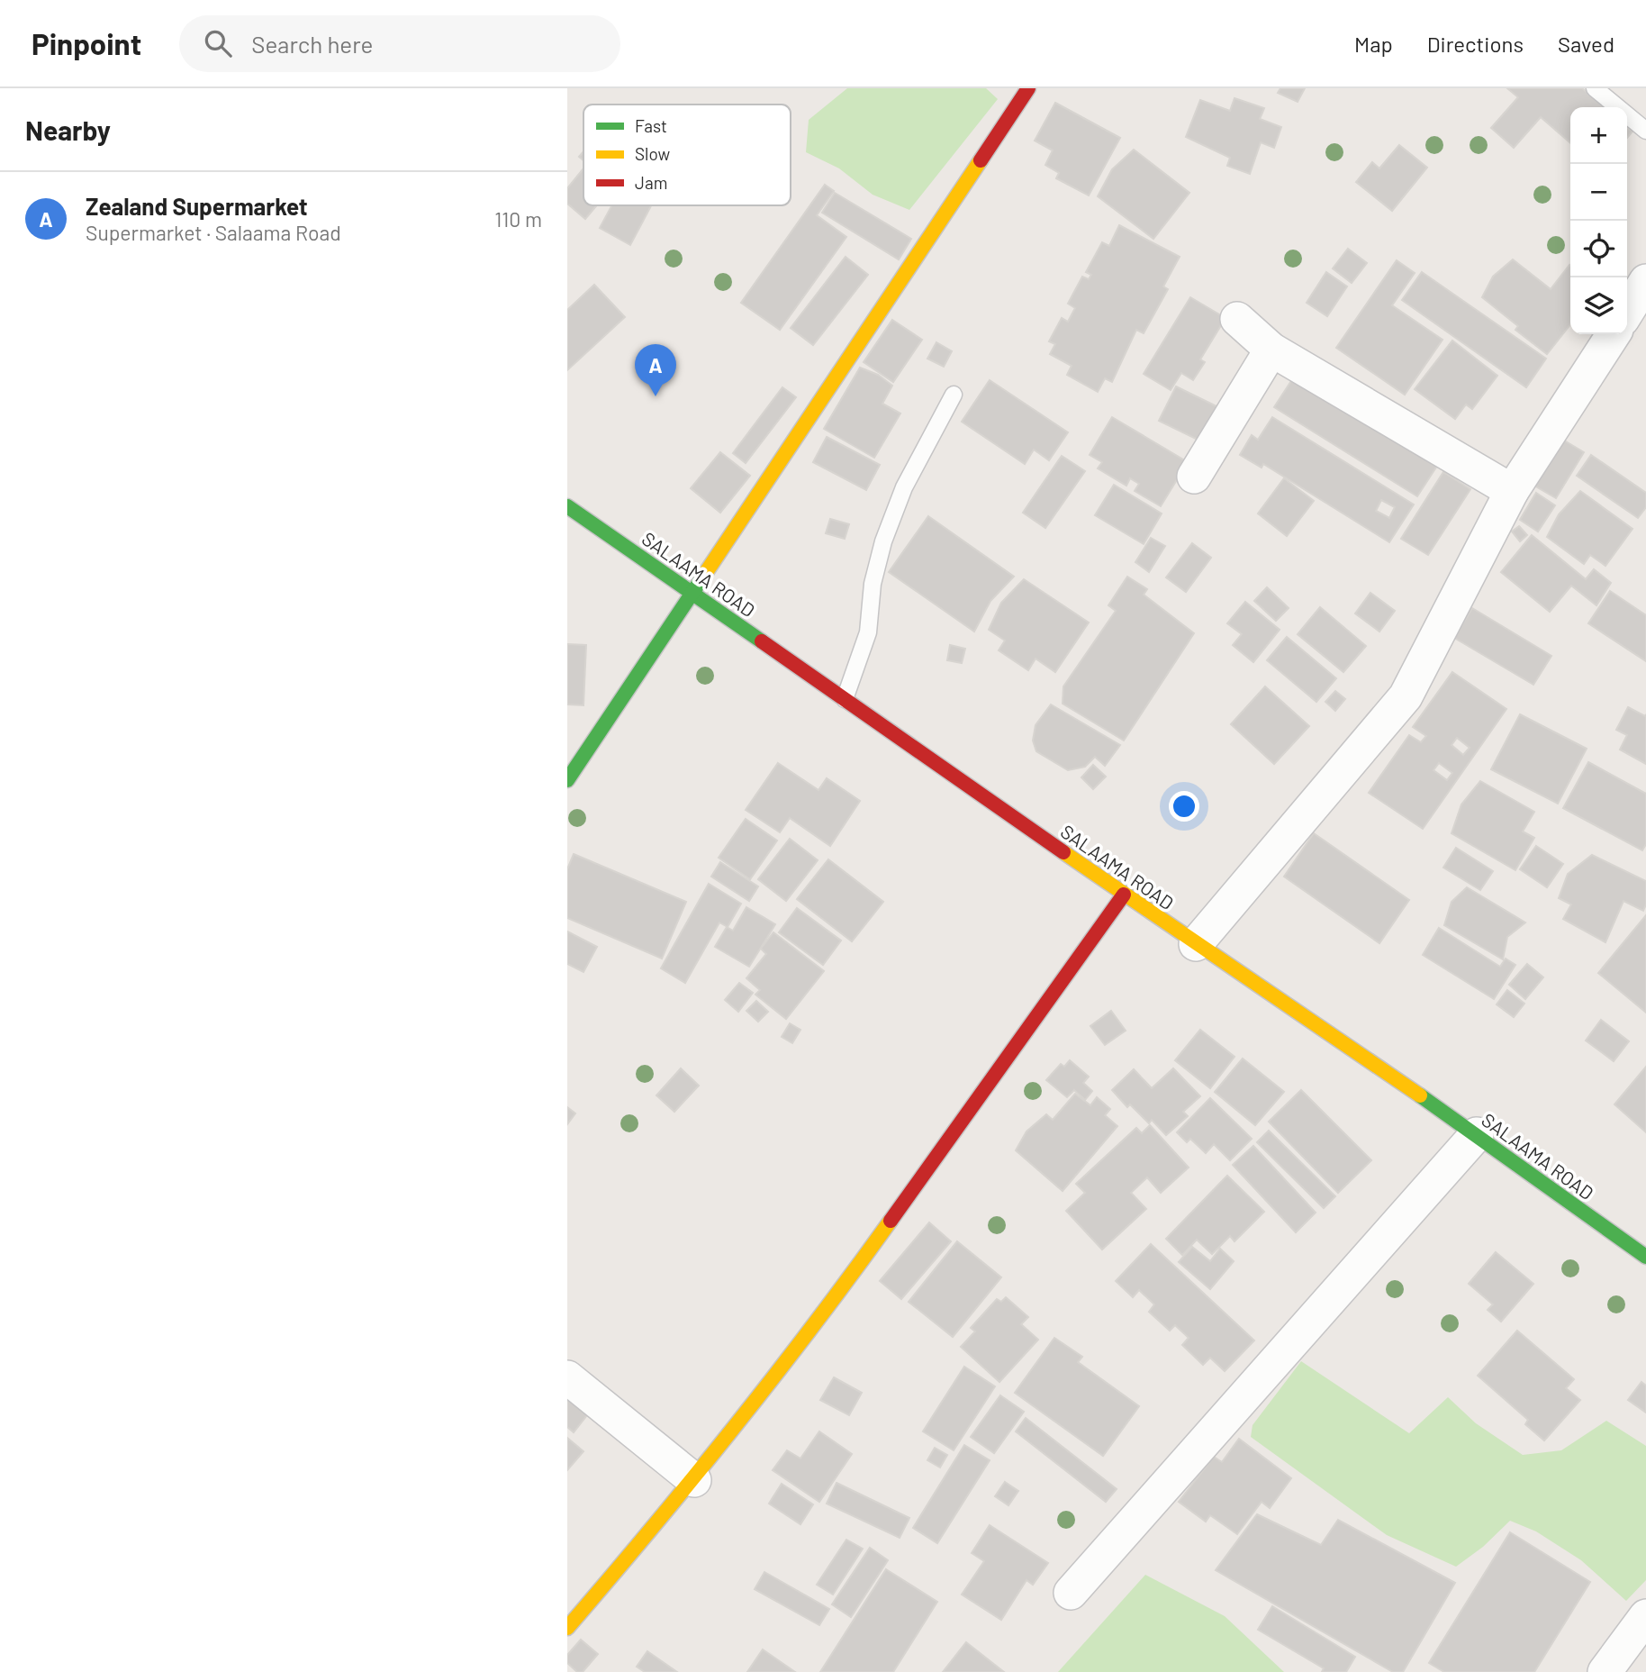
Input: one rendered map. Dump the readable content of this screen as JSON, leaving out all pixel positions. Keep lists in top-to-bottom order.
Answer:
{
  "streets": {
    "street": ["SALAAMA ROAD"]
  },
  "legend": ["Fast", "Slow", "Jam"],
  "page": {
    "header": "Pinpoint",
    "search": "Search here",
    "nav": ["Map", "Directions", "Saved"],
    "heading": "Nearby",
    "map_buttons": ["+", "−"],
    "list": [
      {
        "mark": "A",
        "name": "Zealand Supermarket",
        "note": "Supermarket · Salaama Road",
        "value": "110 m"
      }
    ],
    "pins": "A"
  }
}
